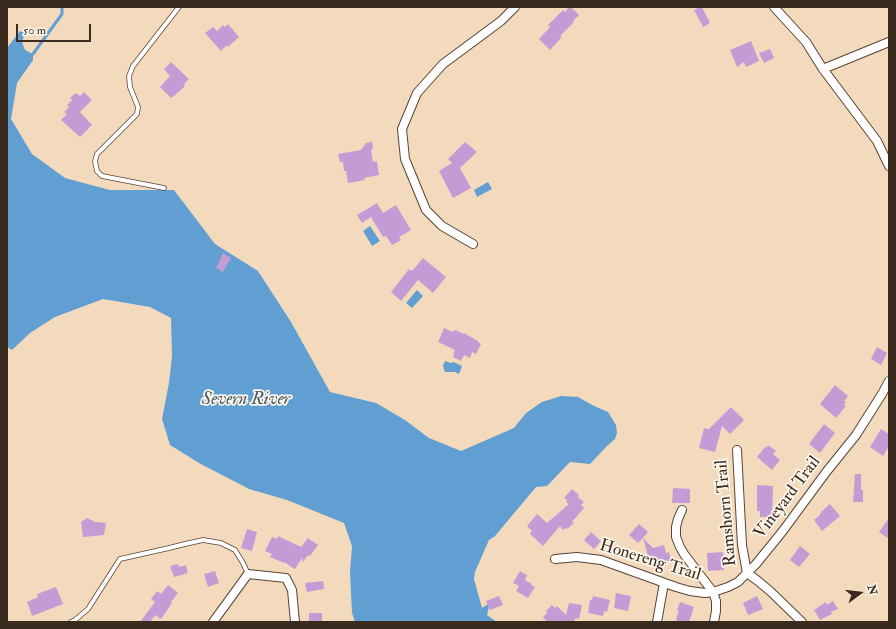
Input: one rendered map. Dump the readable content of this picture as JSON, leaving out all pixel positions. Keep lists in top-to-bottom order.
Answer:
{
  "streets": {
    "street": ["Vineyard Trail", "Ramshorn Trail", "Honereng Trail"]
  },
  "crossings": [
    ["Vineyard Trail", "Ramshorn Trail"],
    ["Vineyard Trail", "Honereng Trail"]
  ],
  "water": ["Severn River"],
  "scale_bar": "50 m",
  "north": "right"
}
